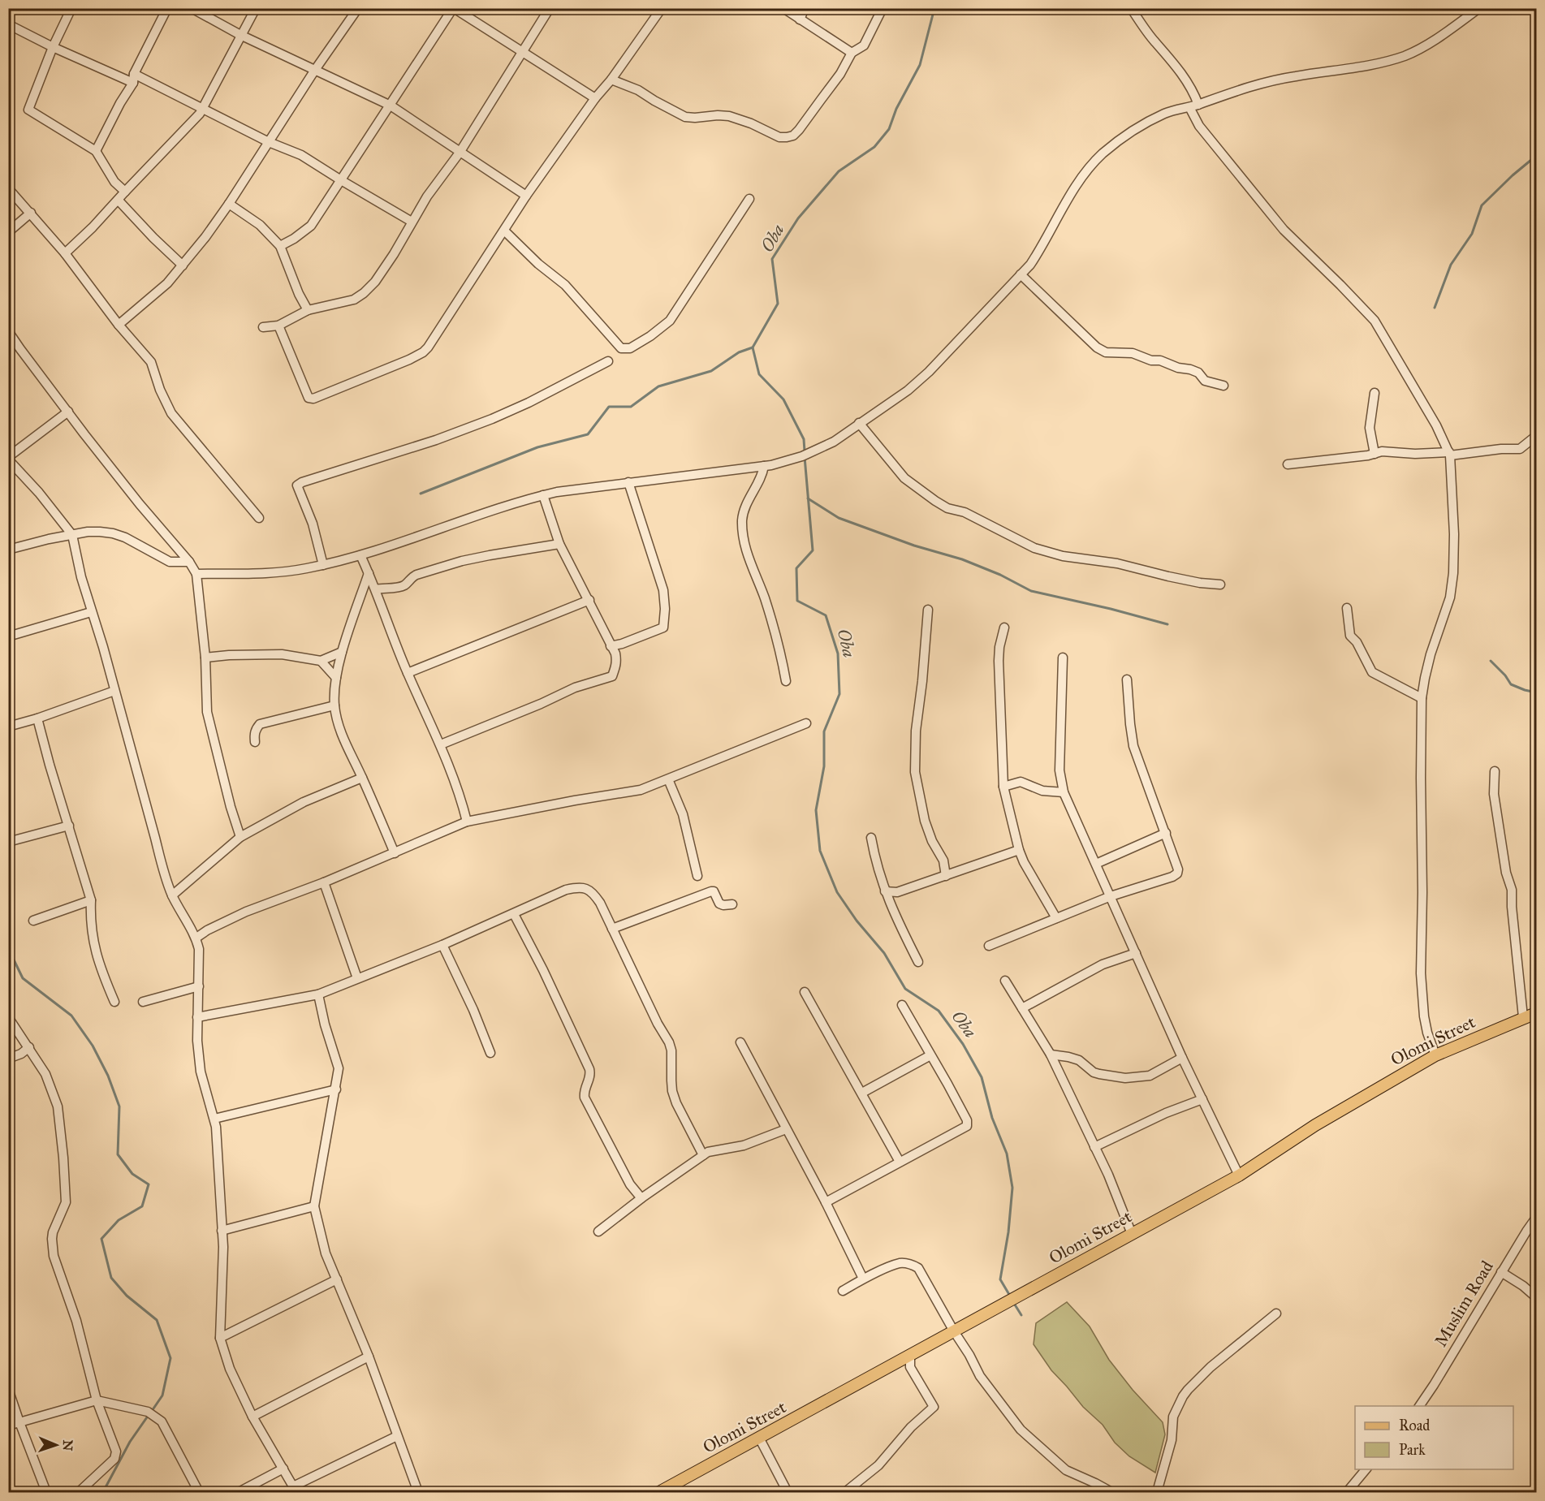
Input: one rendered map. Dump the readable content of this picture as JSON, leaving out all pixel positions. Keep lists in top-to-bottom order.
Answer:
{
  "streets": {
    "main road": ["Olomi Street"],
    "street": ["Muslim Road"]
  },
  "water": ["Oba"],
  "legend": ["Road", "Park"],
  "north": "right"
}
